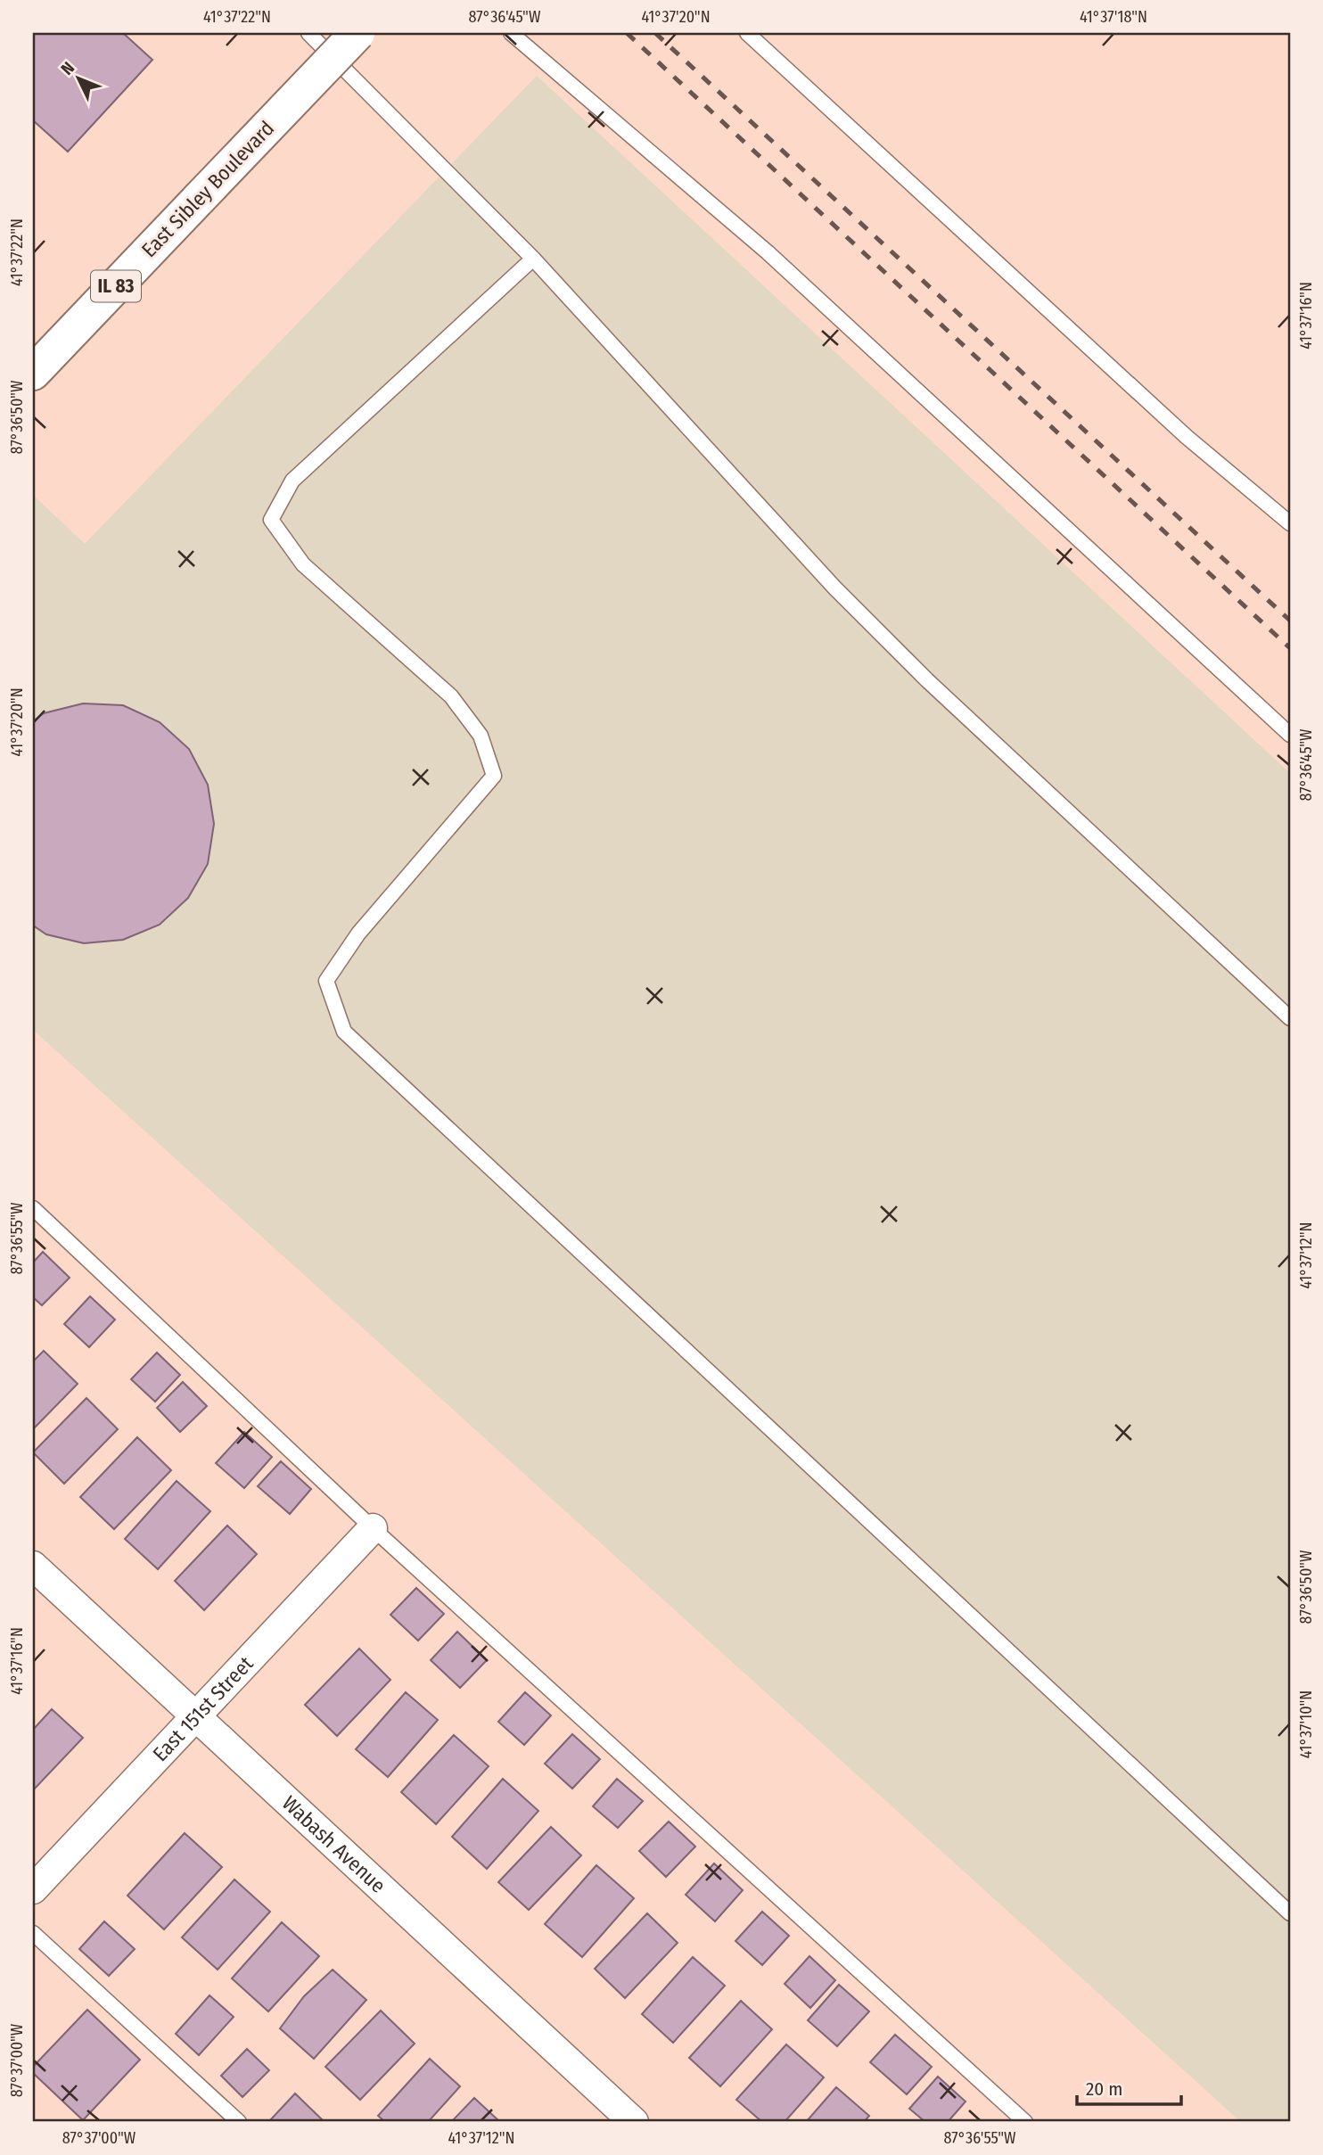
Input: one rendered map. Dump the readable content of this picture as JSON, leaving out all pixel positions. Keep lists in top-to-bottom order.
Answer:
{
  "streets": {
    "main road": ["East Sibley Boulevard", "IL 83"],
    "street": ["East 151st Street", "Wabash Avenue"]
  },
  "crossings": [
    ["East 151st Street", "Wabash Avenue"]
  ],
  "scale_bar": "20 m",
  "north": "top left",
  "coordinates": [
    "41°37'22\"N",
    "87°36'45\"W",
    "41°37'20\"N",
    "41°37'18\"N",
    "41°37'16\"N",
    "87°36'50\"W",
    "87°36'55\"W",
    "41°37'12\"N",
    "41°37'10\"N",
    "87°37'00\"W"
  ]
}
